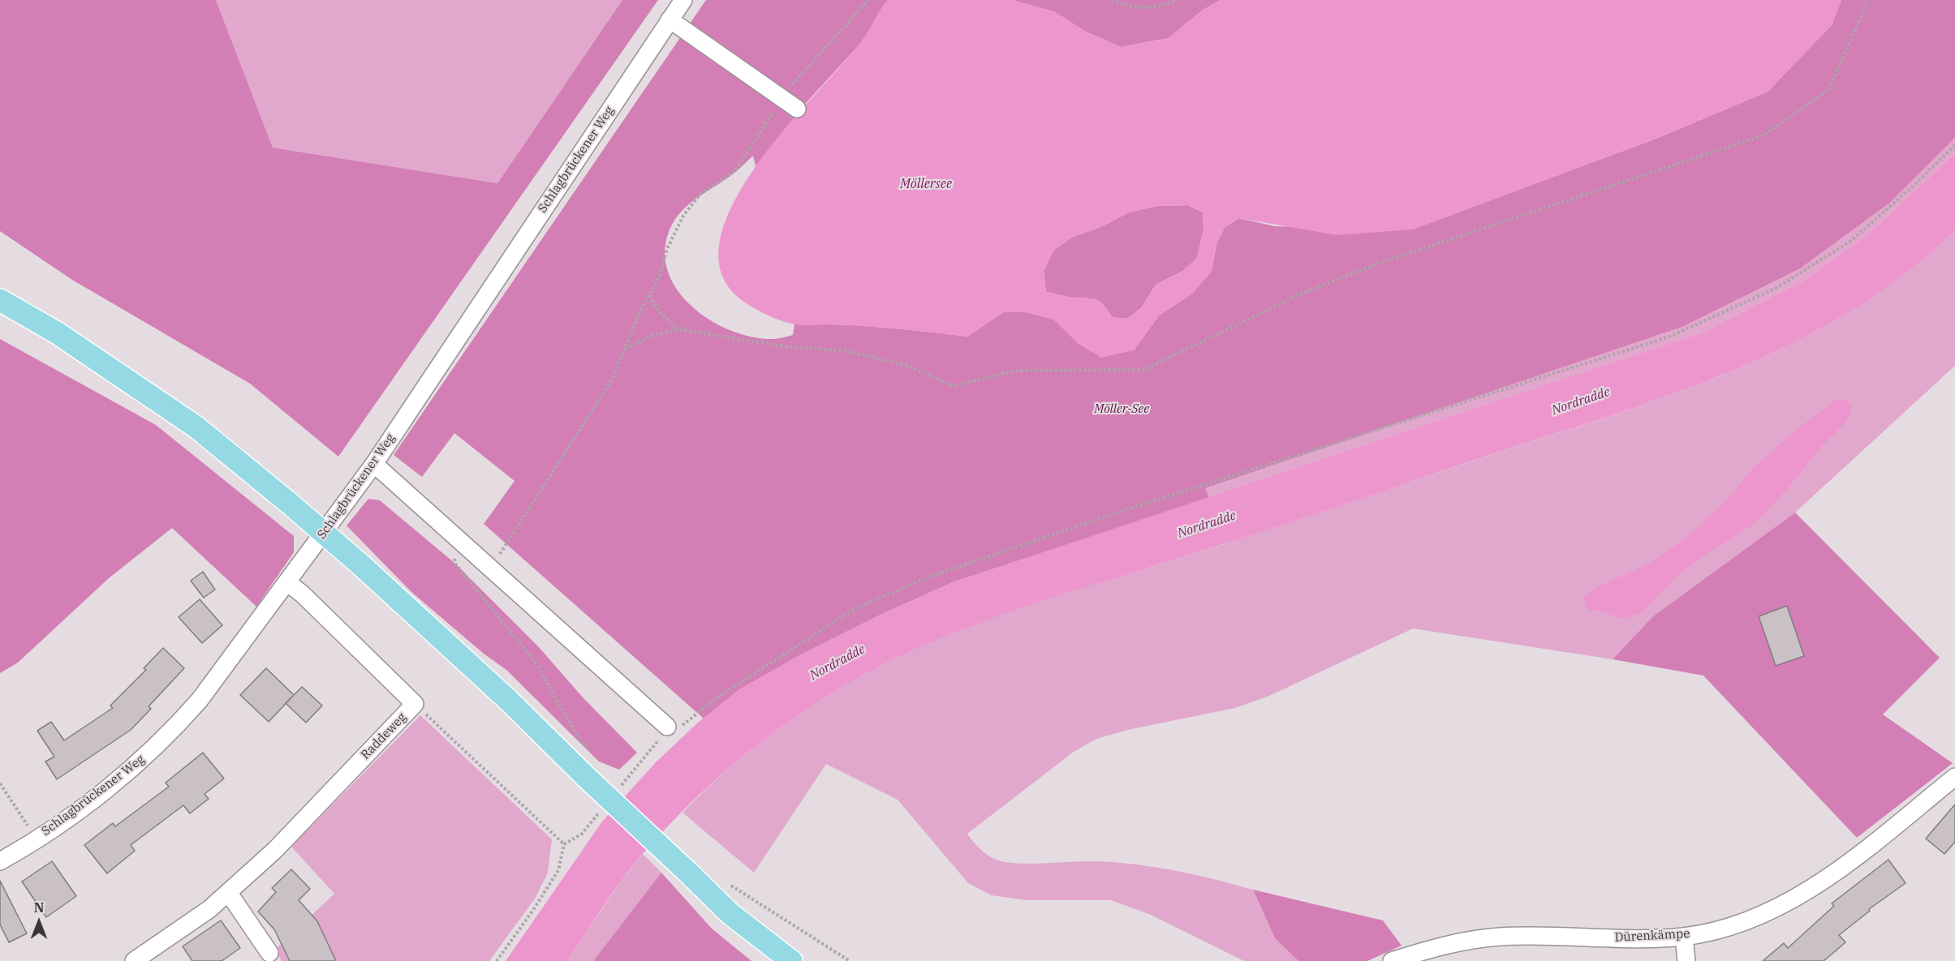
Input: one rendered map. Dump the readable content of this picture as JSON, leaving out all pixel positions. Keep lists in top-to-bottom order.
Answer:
{
  "streets": {
    "street": ["Schlagbrückener Weg", "Raddeweg", "Dürenkämpe"]
  },
  "crossings": [
    ["Schlagbrückener Weg", "Raddeweg"]
  ],
  "water": ["Möllersee", "Nordradde"],
  "parks": ["Möller-See"],
  "north": "top"
}
